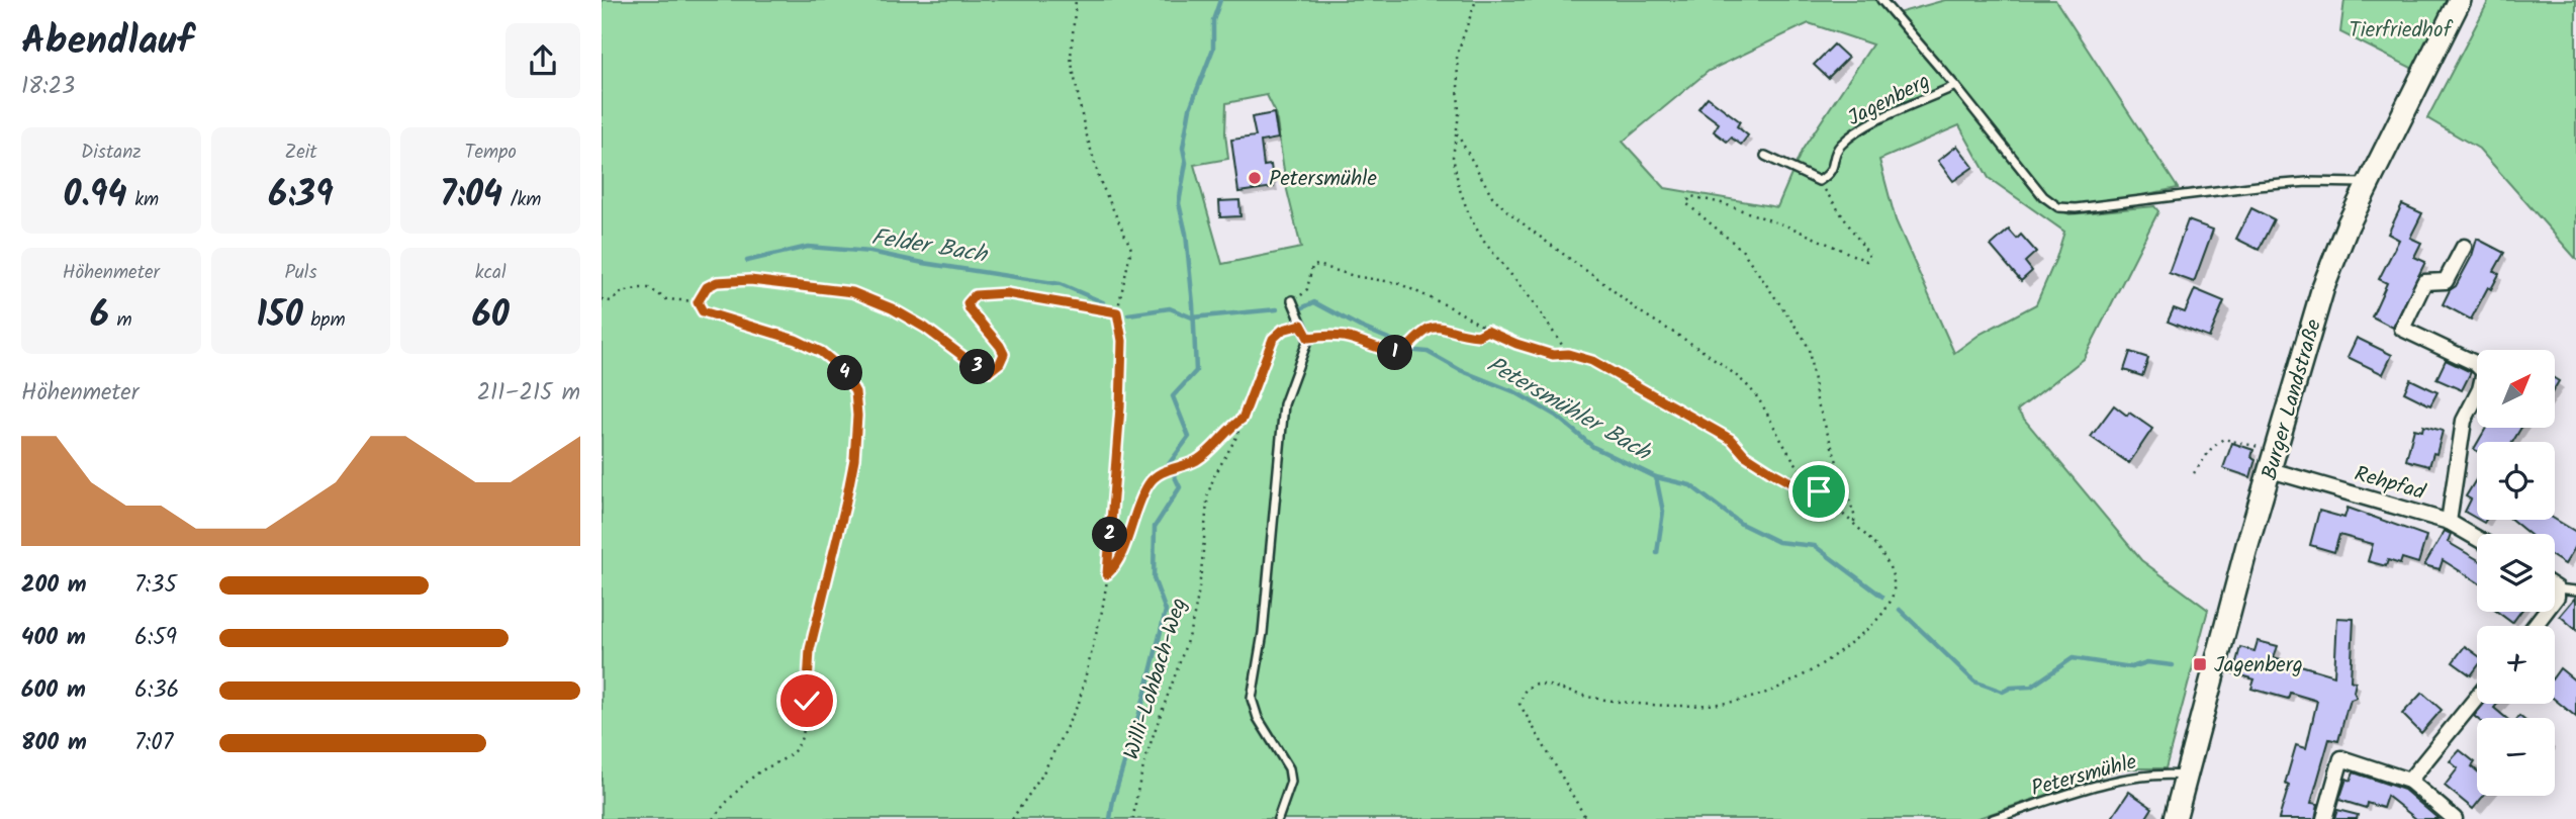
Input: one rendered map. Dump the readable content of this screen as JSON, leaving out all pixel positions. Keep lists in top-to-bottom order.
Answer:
{
  "streets": {
    "main road": ["Burger Landstraße"],
    "street": ["Rehpfad"],
    "lane": ["Jagenberg", "Petersmühle"],
    "path": ["Willi-Lohbach-Weg"]
  },
  "crossings": [
    ["Jagenberg", "Burger Landstraße"],
    ["Burger Landstraße", "Rehpfad"],
    ["Burger Landstraße", "Petersmühle"]
  ],
  "water": ["Felder Bach", "Petersmühler Bach"],
  "parks": ["Tierfriedhof"],
  "places": {
    "other": ["Petersmühle"],
    "transit": ["Jagenberg"]
  },
  "north": "top right",
  "page": {
    "heading": ["Abendlauf", "18:23"],
    "stats": [
      ["Distanz", "0.94 km"],
      ["Zeit", "6:39"],
      ["Tempo", "7:04 /km"],
      ["Höhenmeter", "6 m"],
      ["Puls", "150 bpm"],
      ["kcal", "60"]
    ],
    "pins": [
      "1",
      "3",
      "4",
      "2"
    ],
    "map_buttons": ["+", "−"],
    "chart": ["Höhenmeter", "211–215 m"],
    "list": [
      {
        "name": "200 m",
        "note": "7:35"
      },
      {
        "name": "400 m",
        "note": "6:59"
      },
      {
        "name": "600 m",
        "note": "6:36"
      },
      {
        "name": "800 m",
        "note": "7:07"
      }
    ]
  }
}
